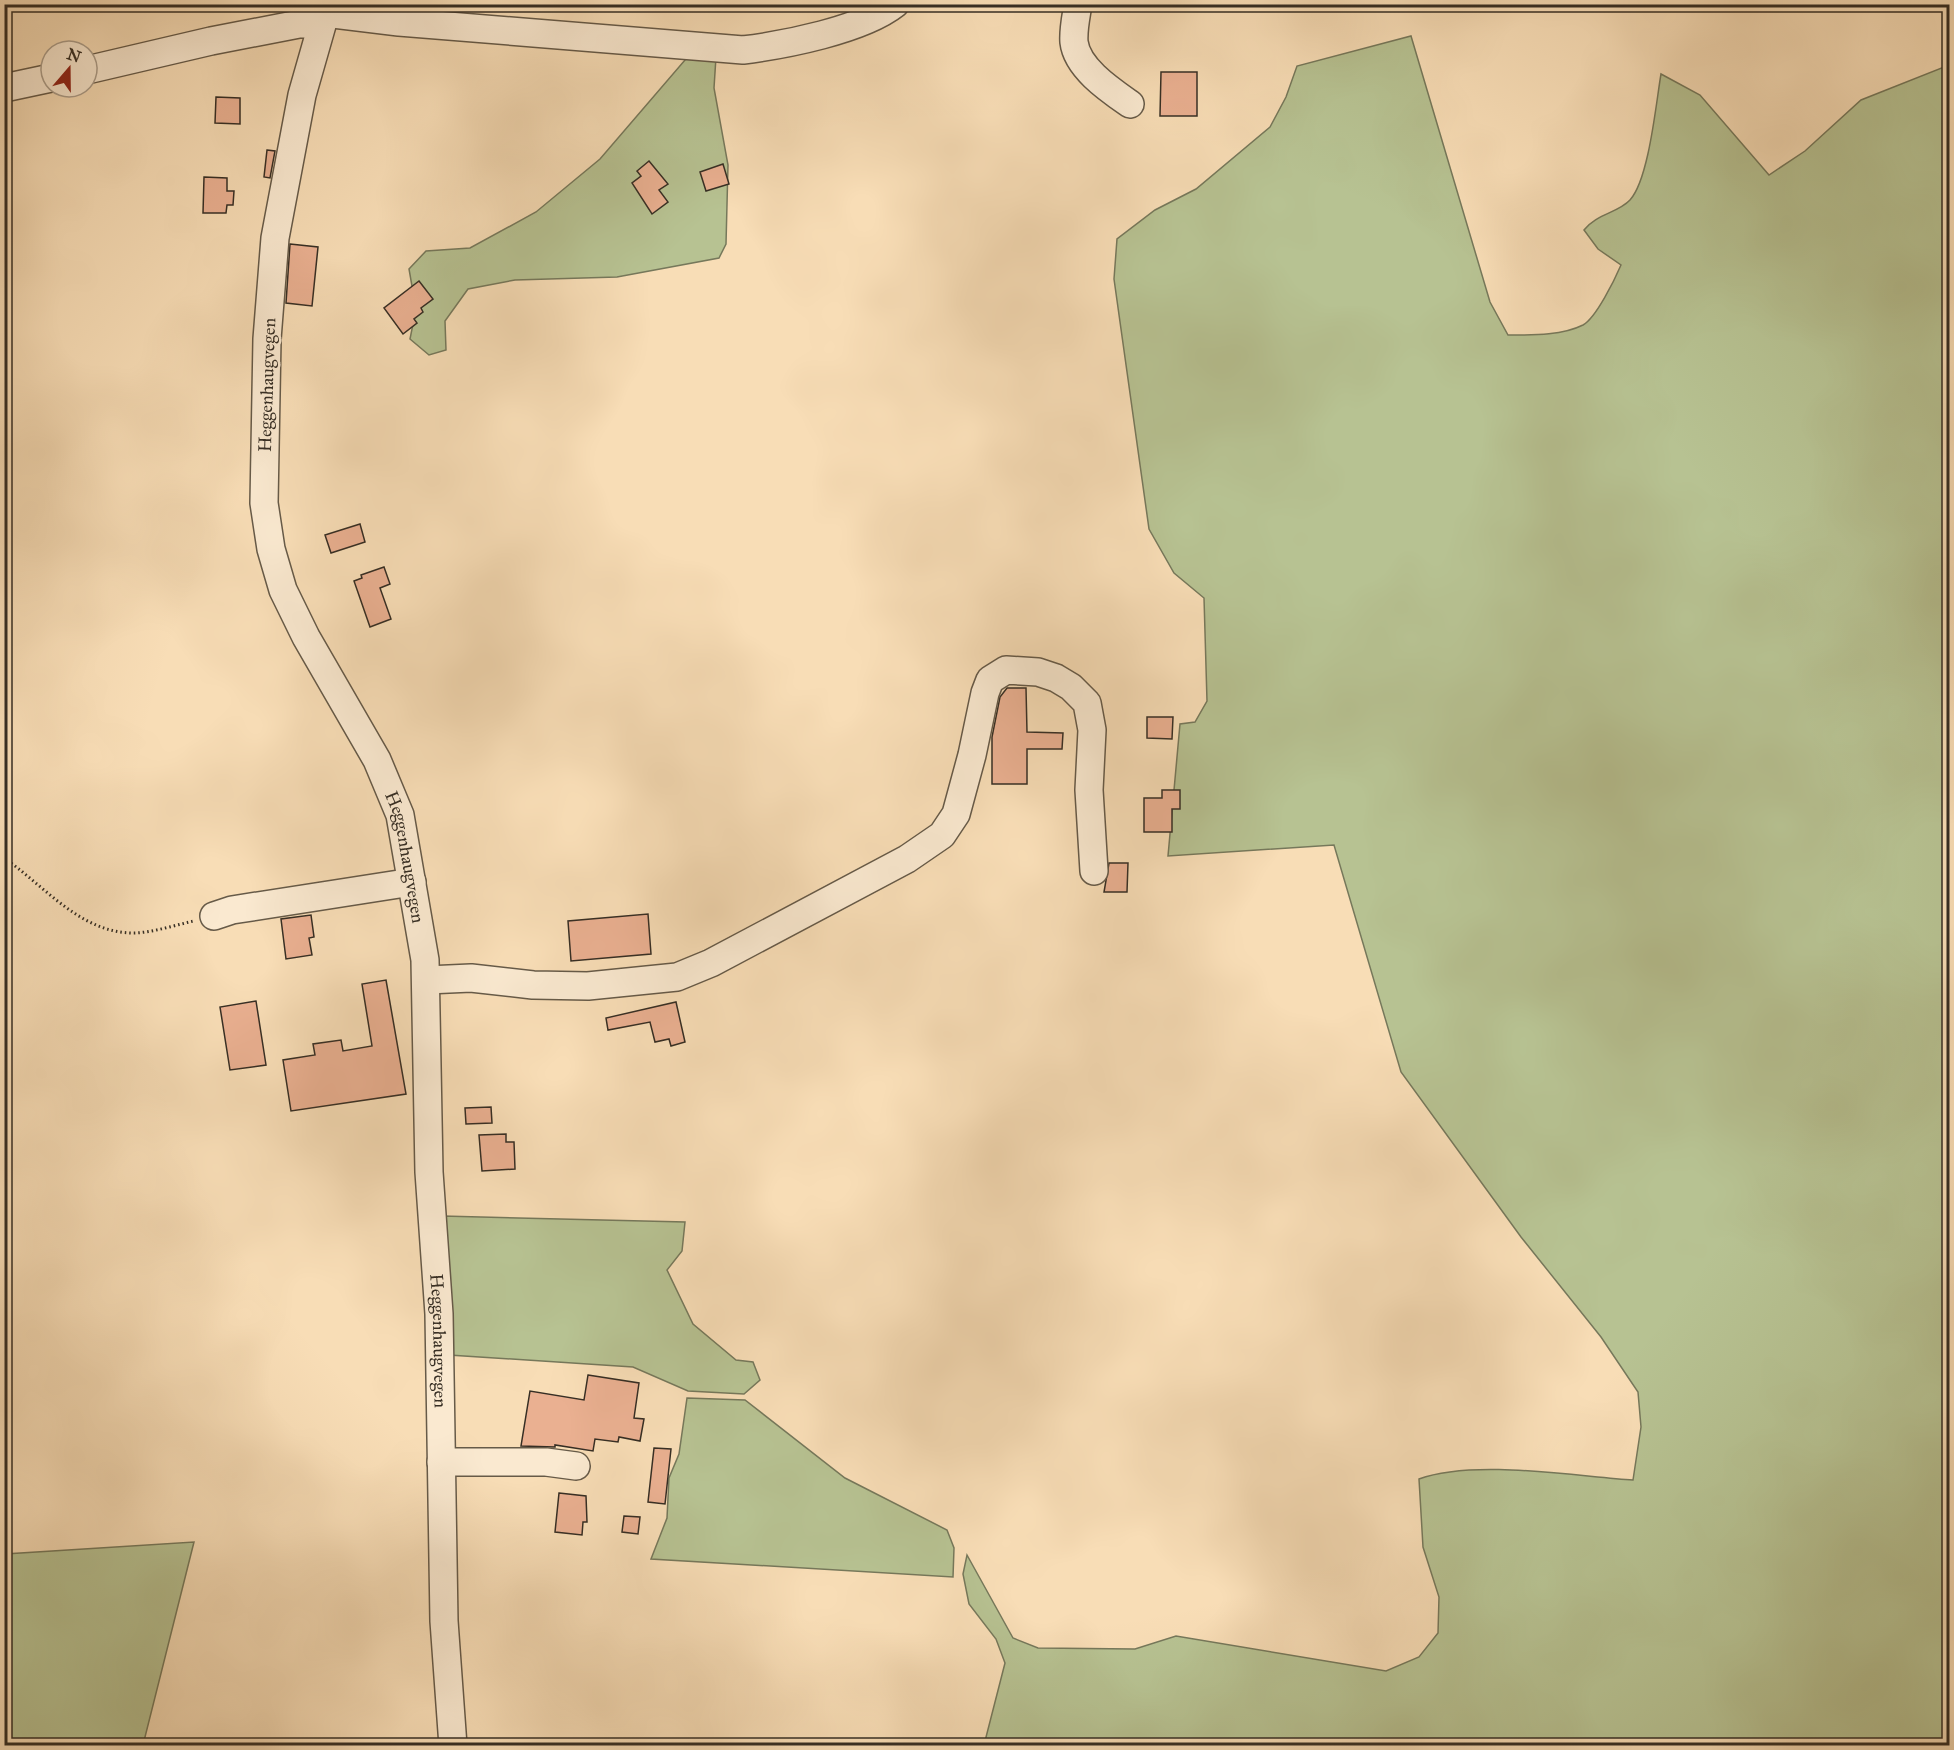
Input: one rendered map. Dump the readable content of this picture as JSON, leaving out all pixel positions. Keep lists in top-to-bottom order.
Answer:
{
  "streets": {
    "street": ["Heggenhaugvegen"]
  },
  "north": "top"
}
